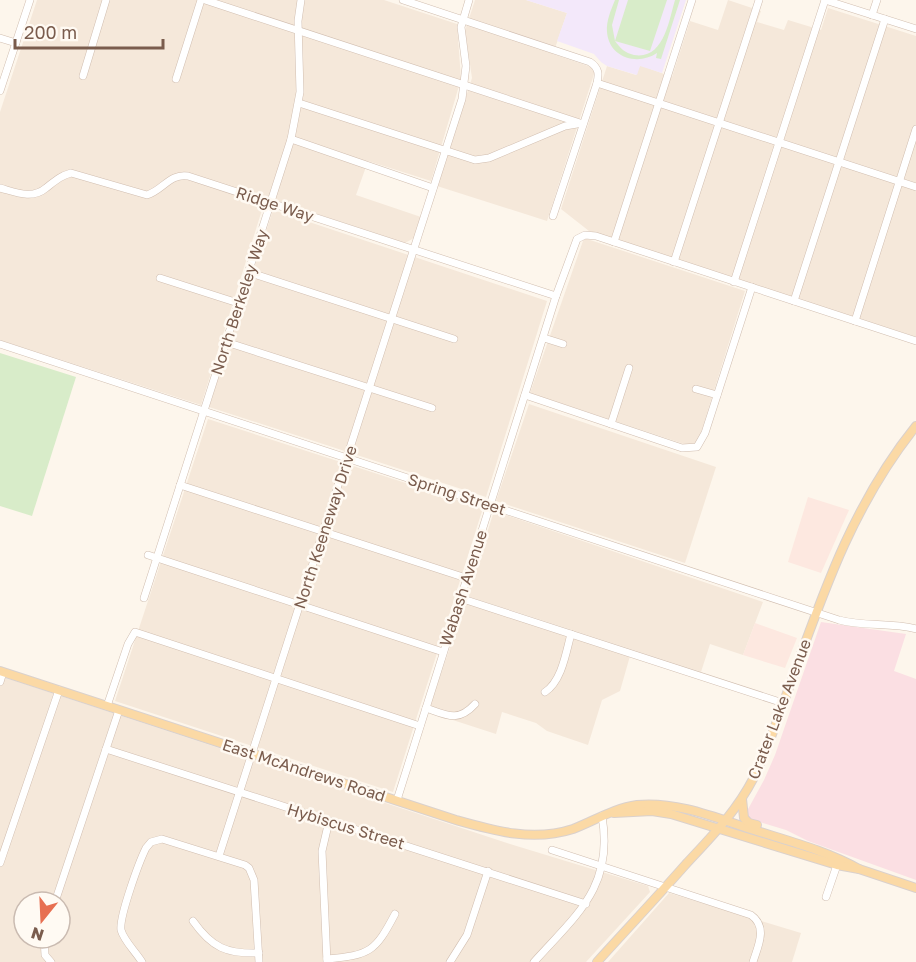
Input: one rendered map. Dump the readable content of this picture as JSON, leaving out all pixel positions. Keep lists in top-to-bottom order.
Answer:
{
  "streets": {
    "main road": ["Crater Lake Avenue", "East McAndrews Road"],
    "street": [
      "Ridge Way",
      "North Berkeley Way",
      "Spring Street",
      "North Keeneway Drive",
      "Wabash Avenue",
      "Hybiscus Street"
    ]
  },
  "crossings": [
    ["Ridge Way", "North Berkeley Way"],
    ["Ridge Way", "North Keeneway Drive"],
    ["Ridge Way", "Wabash Avenue"],
    ["North Berkeley Way", "Spring Street"],
    ["Spring Street", "North Keeneway Drive"],
    ["Spring Street", "Wabash Avenue"],
    ["Spring Street", "Crater Lake Avenue"],
    ["North Keeneway Drive", "East McAndrews Road"],
    ["North Keeneway Drive", "Hybiscus Street"],
    ["Wabash Avenue", "East McAndrews Road"],
    ["Crater Lake Avenue", "East McAndrews Road"]
  ],
  "scale_bar": "200 m",
  "north": "bottom"
}
